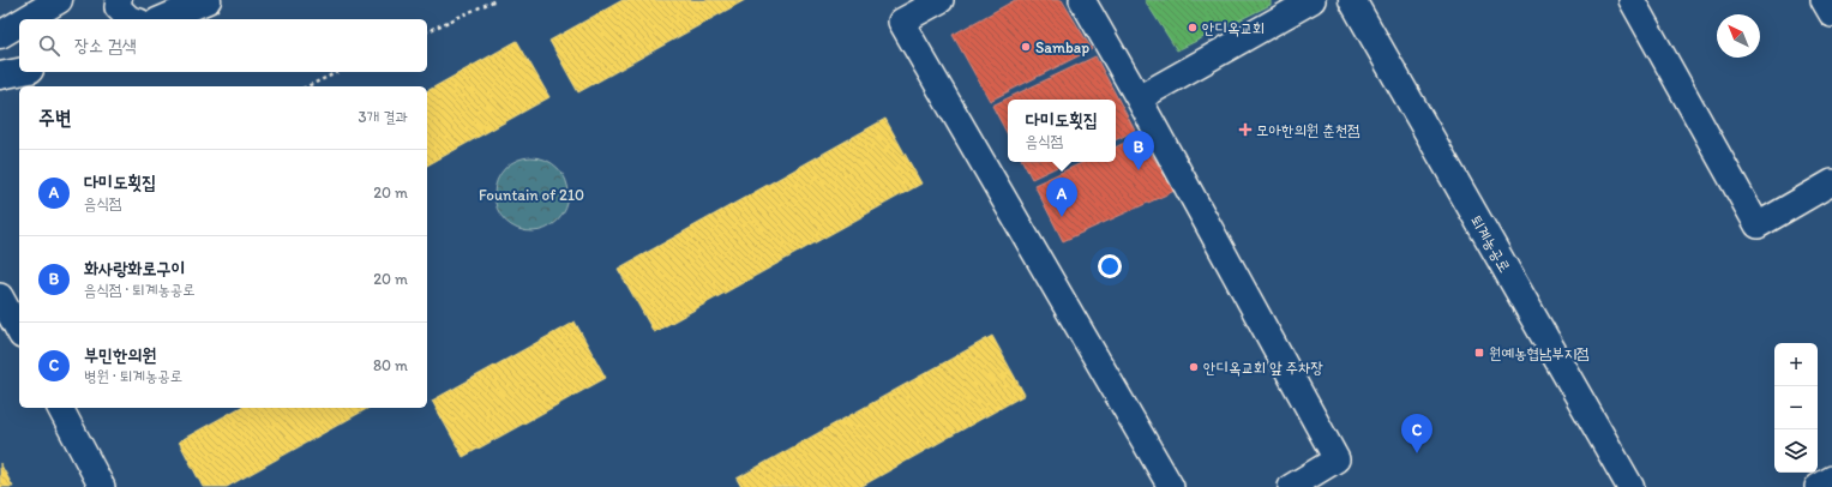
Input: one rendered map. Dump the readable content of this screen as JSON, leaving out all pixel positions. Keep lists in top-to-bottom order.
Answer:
{
  "streets": {
    "street": ["퇴계농공로"]
  },
  "parks": ["Fountain of 210"],
  "places": {
    "other": ["안디옥교회", "Sambap", "안디옥교회 앞 주차장"],
    "health": ["모아한의원 춘천점"],
    "transit": ["원예농협남부지점"]
  },
  "north": "top left",
  "page": {
    "search": "장소 검색",
    "heading": ["주변", "3개 결과"],
    "popup": ["다미도횟집", "음식점"],
    "pins": ["B", "A", "C"],
    "list": [
      {
        "mark": "A",
        "name": "다미도횟집",
        "note": "음식점",
        "value": "20 m"
      },
      {
        "mark": "B",
        "name": "화사랑화로구이",
        "note": "음식점 · 퇴계농공로",
        "value": "20 m"
      },
      {
        "mark": "C",
        "name": "부민한의원",
        "note": "병원 · 퇴계농공로",
        "value": "80 m"
      }
    ],
    "map_buttons": ["+", "−"]
  }
}
